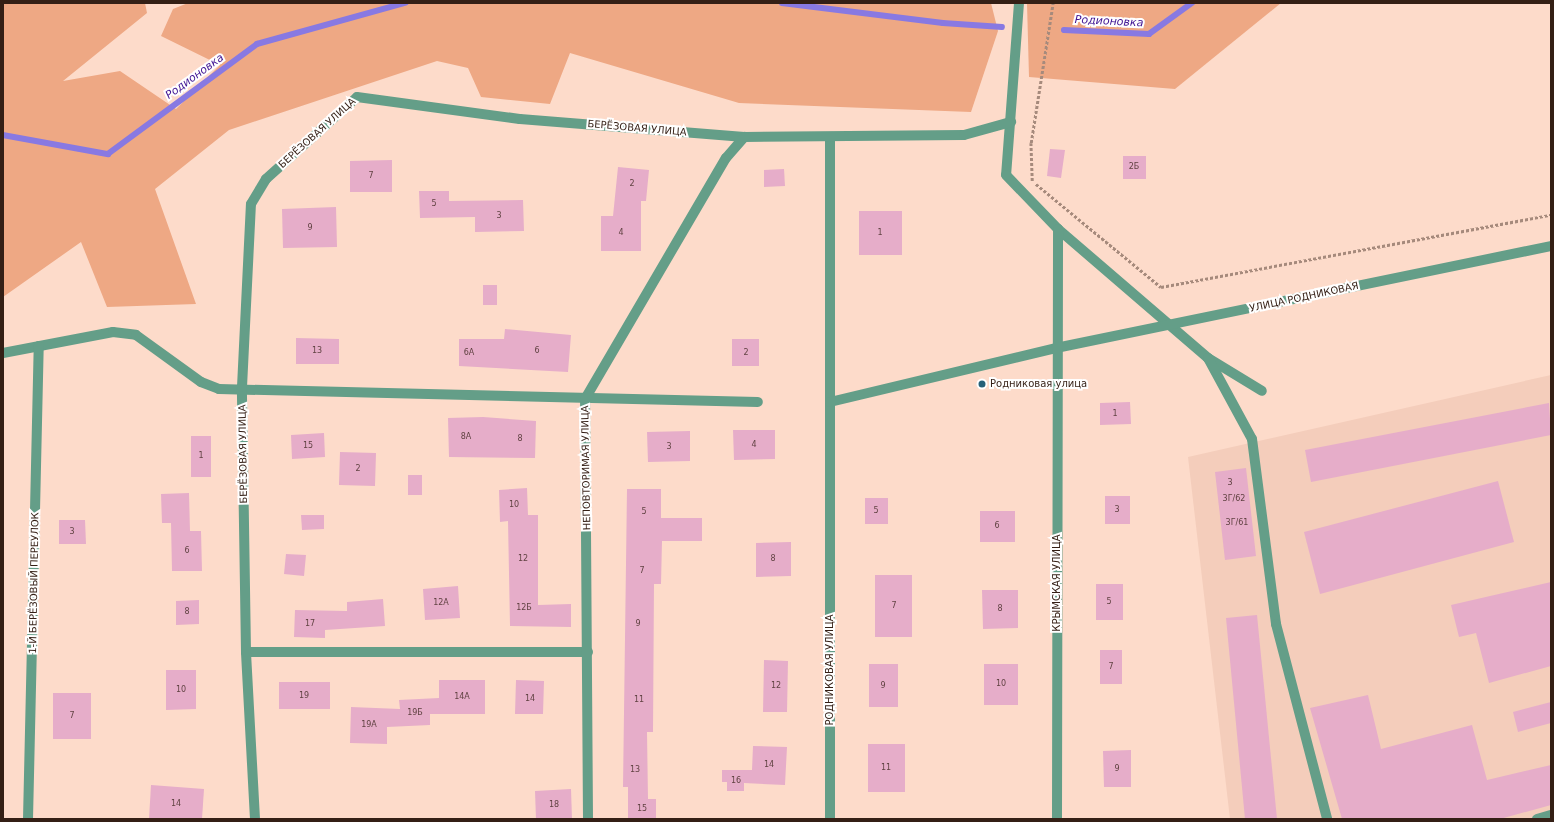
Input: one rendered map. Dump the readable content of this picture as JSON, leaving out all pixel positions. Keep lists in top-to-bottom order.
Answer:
{
  "streets": {
    "street": [
      "БЕРЁЗОВАЯ УЛИЦА",
      "УЛИЦА РОДНИКОВАЯ",
      "НЕПОВТОРИМАЯ УЛИЦА",
      "1-Й БЕРЁЗОВЫЙ ПЕРЕУЛОК",
      "КРЫМСКАЯ УЛИЦА",
      "РОДНИКОВАЯ УЛИЦА"
    ]
  },
  "crossings": [
    ["БЕРЁЗОВАЯ УЛИЦА", "НЕПОВТОРИМАЯ УЛИЦА"],
    ["БЕРЁЗОВАЯ УЛИЦА", "РОДНИКОВАЯ УЛИЦА"],
    ["УЛИЦА РОДНИКОВАЯ", "КРЫМСКАЯ УЛИЦА"],
    ["УЛИЦА РОДНИКОВАЯ", "РОДНИКОВАЯ УЛИЦА"]
  ],
  "water": ["Родионовка"],
  "places": ["Родниковая улица"],
  "house_numbers": [
    "2Б",
    "7",
    "2",
    "5",
    "3",
    "9",
    "4",
    "1",
    "13",
    "6",
    "6А",
    "2",
    "1",
    "8А",
    "8",
    "4",
    "15",
    "3",
    "1",
    "2",
    "3",
    "3Г/62",
    "10",
    "3",
    "5",
    "5",
    "3Г/61",
    "6",
    "3",
    "6",
    "12",
    "8",
    "7",
    "5",
    "12А",
    "7",
    "12Б",
    "8",
    "8",
    "17",
    "9",
    "7",
    "10",
    "12",
    "9",
    "10",
    "19",
    "14А",
    "14",
    "11",
    "19Б",
    "7",
    "19А",
    "14",
    "11",
    "9",
    "13",
    "16",
    "14",
    "18",
    "15"
  ]
}
